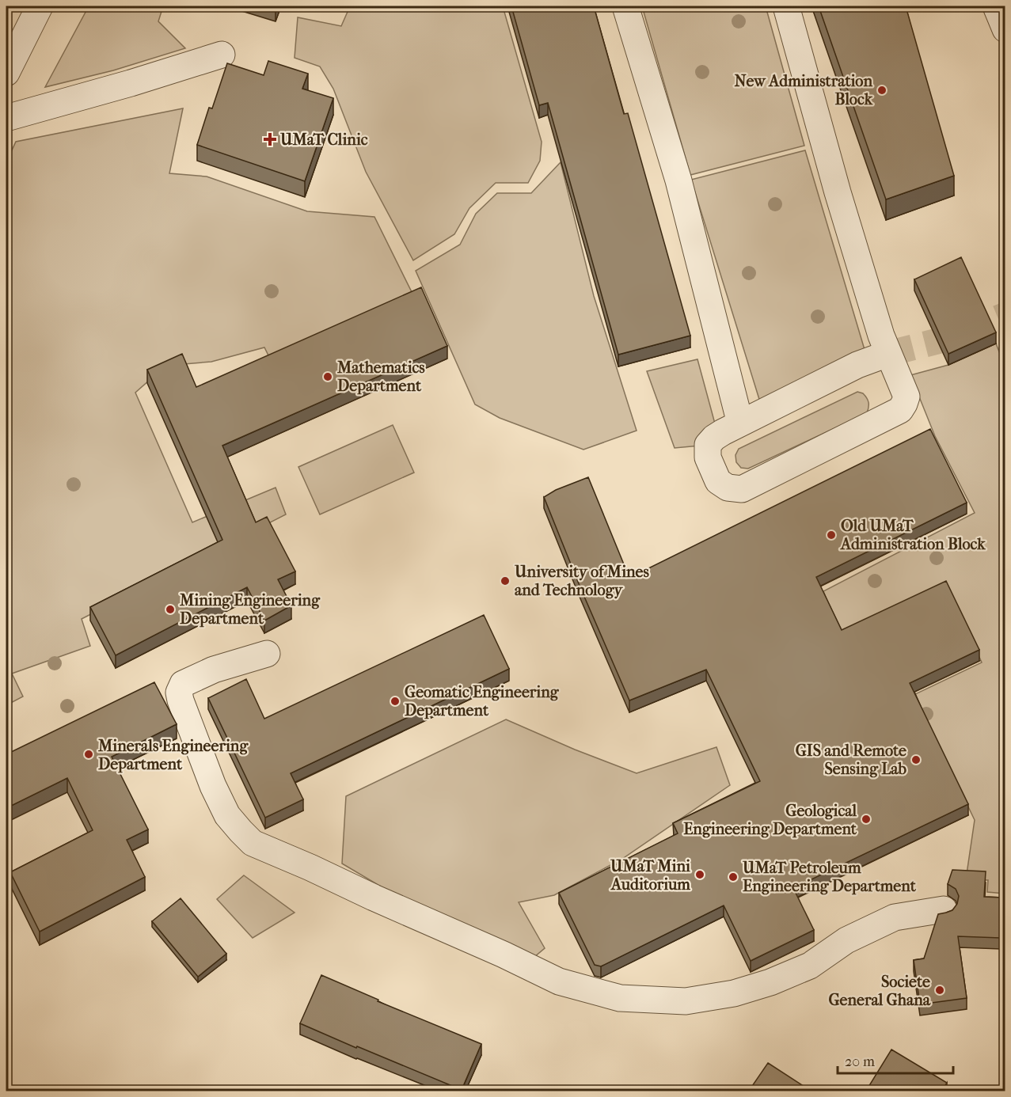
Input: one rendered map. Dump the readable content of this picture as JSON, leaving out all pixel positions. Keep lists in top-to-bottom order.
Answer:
{
  "places": {
    "other": [
      "New Administration Block",
      "Mathematics Department",
      "Old UMaT Administration Block",
      "University of Mines and Technology",
      "Mining Engineering Department",
      "Geomatic Engineering Department",
      "Minerals Engineering Department",
      "GIS and Remote Sensing Lab",
      "Geological Engineering Department",
      "UMaT Mini Auditorium",
      "UMaT Petroleum Engineering Department",
      "Societe General Ghana"
    ],
    "health": ["UMaT Clinic"]
  },
  "scale_bar": "20 m"
}
